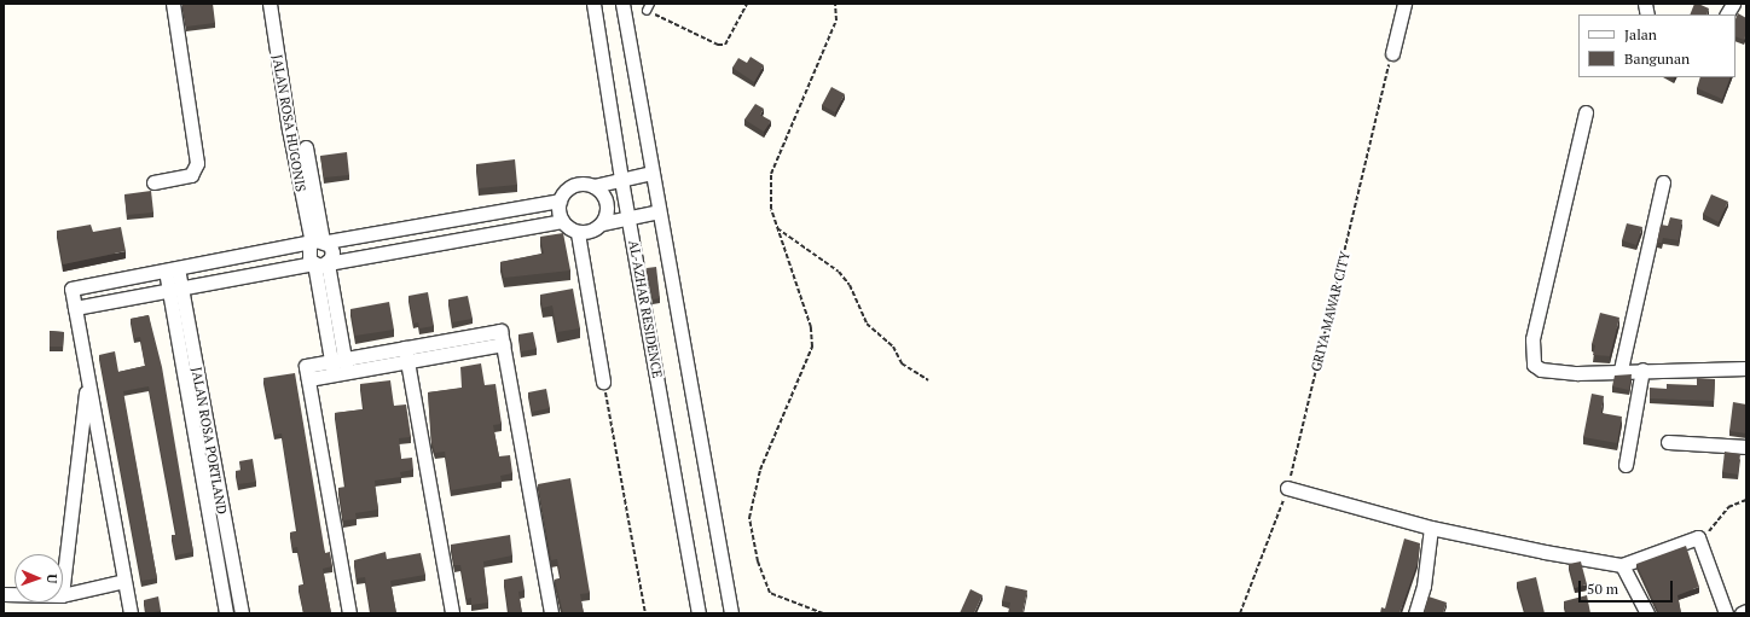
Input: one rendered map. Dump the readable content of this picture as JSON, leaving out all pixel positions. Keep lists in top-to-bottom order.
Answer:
{
  "streets": {
    "street": ["JALAN ROSA HUGONIS", "AL-AZHAR RESIDENCE", "JALAN ROSA PORTLAND"],
    "path": ["GRIYA MAWAR CITY"]
  },
  "legend": ["Jalan", "Bangunan"],
  "scale_bar": "50 m",
  "north": "right"
}
